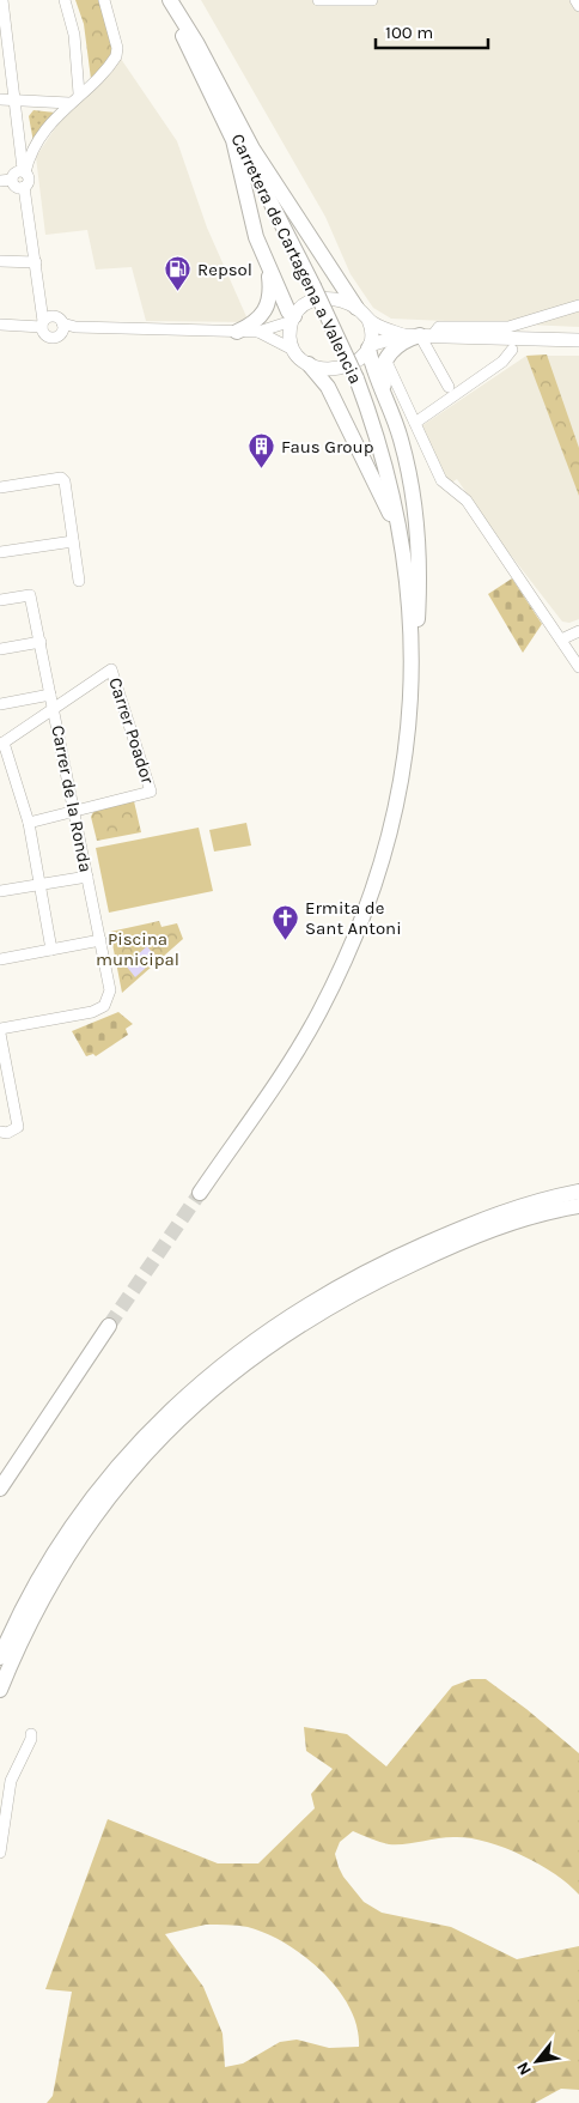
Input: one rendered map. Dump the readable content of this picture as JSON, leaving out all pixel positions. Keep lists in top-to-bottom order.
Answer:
{
  "streets": {
    "highway": ["Carretera de Cartagena a Valencia"],
    "street": ["Carrer Poador", "Carrer de la Ronda"]
  },
  "crossings": [
    ["Carrer Poador", "Carrer de la Ronda"]
  ],
  "parks": ["Piscina municipal"],
  "places": {
    "fuel station": ["Repsol"],
    "building": ["Faus Group"],
    "church": ["Ermita de Sant Antoni"]
  },
  "scale_bar": "100 m",
  "north": "bottom left"
}
